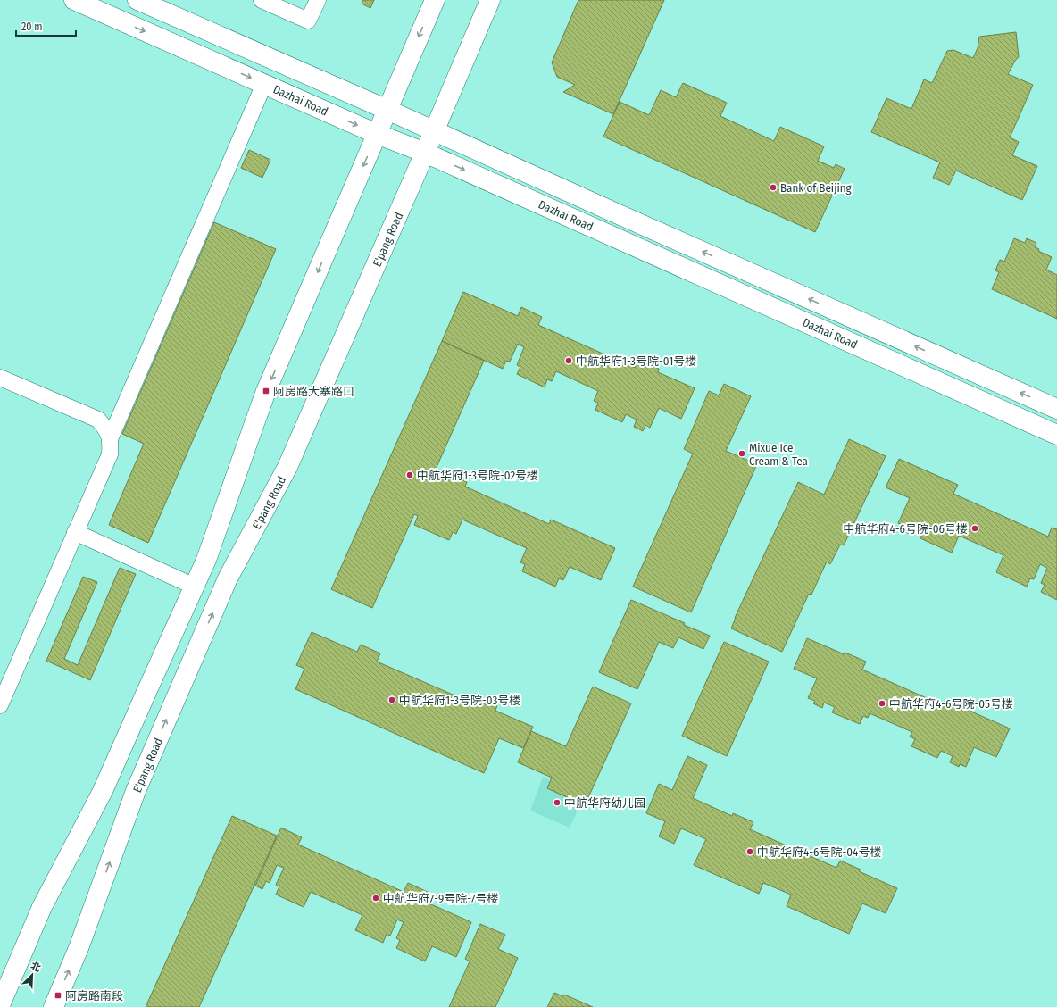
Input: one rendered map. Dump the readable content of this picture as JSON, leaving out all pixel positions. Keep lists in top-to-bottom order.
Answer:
{
  "streets": {
    "main road": ["Dazhai Road", "E'pang Road"]
  },
  "crossings": [
    ["Dazhai Road", "E'pang Road"]
  ],
  "places": {
    "other": [
      "Bank of Beijing",
      "中航华府1-3号院-01号楼",
      "Mixue Ice Cream & Tea",
      "中航华府1-3号院-02号楼",
      "中航华府4-6号院-06号楼",
      "中航华府1-3号院-03号楼",
      "中航华府4-6号院-05号楼",
      "中航华府幼儿园",
      "中航华府4-6号院-04号楼",
      "中航华府7-9号院-7号楼"
    ],
    "transit": ["阿房路大寨路口", "阿房路南段"]
  },
  "scale_bar": "20 m",
  "north": "top right"
}
